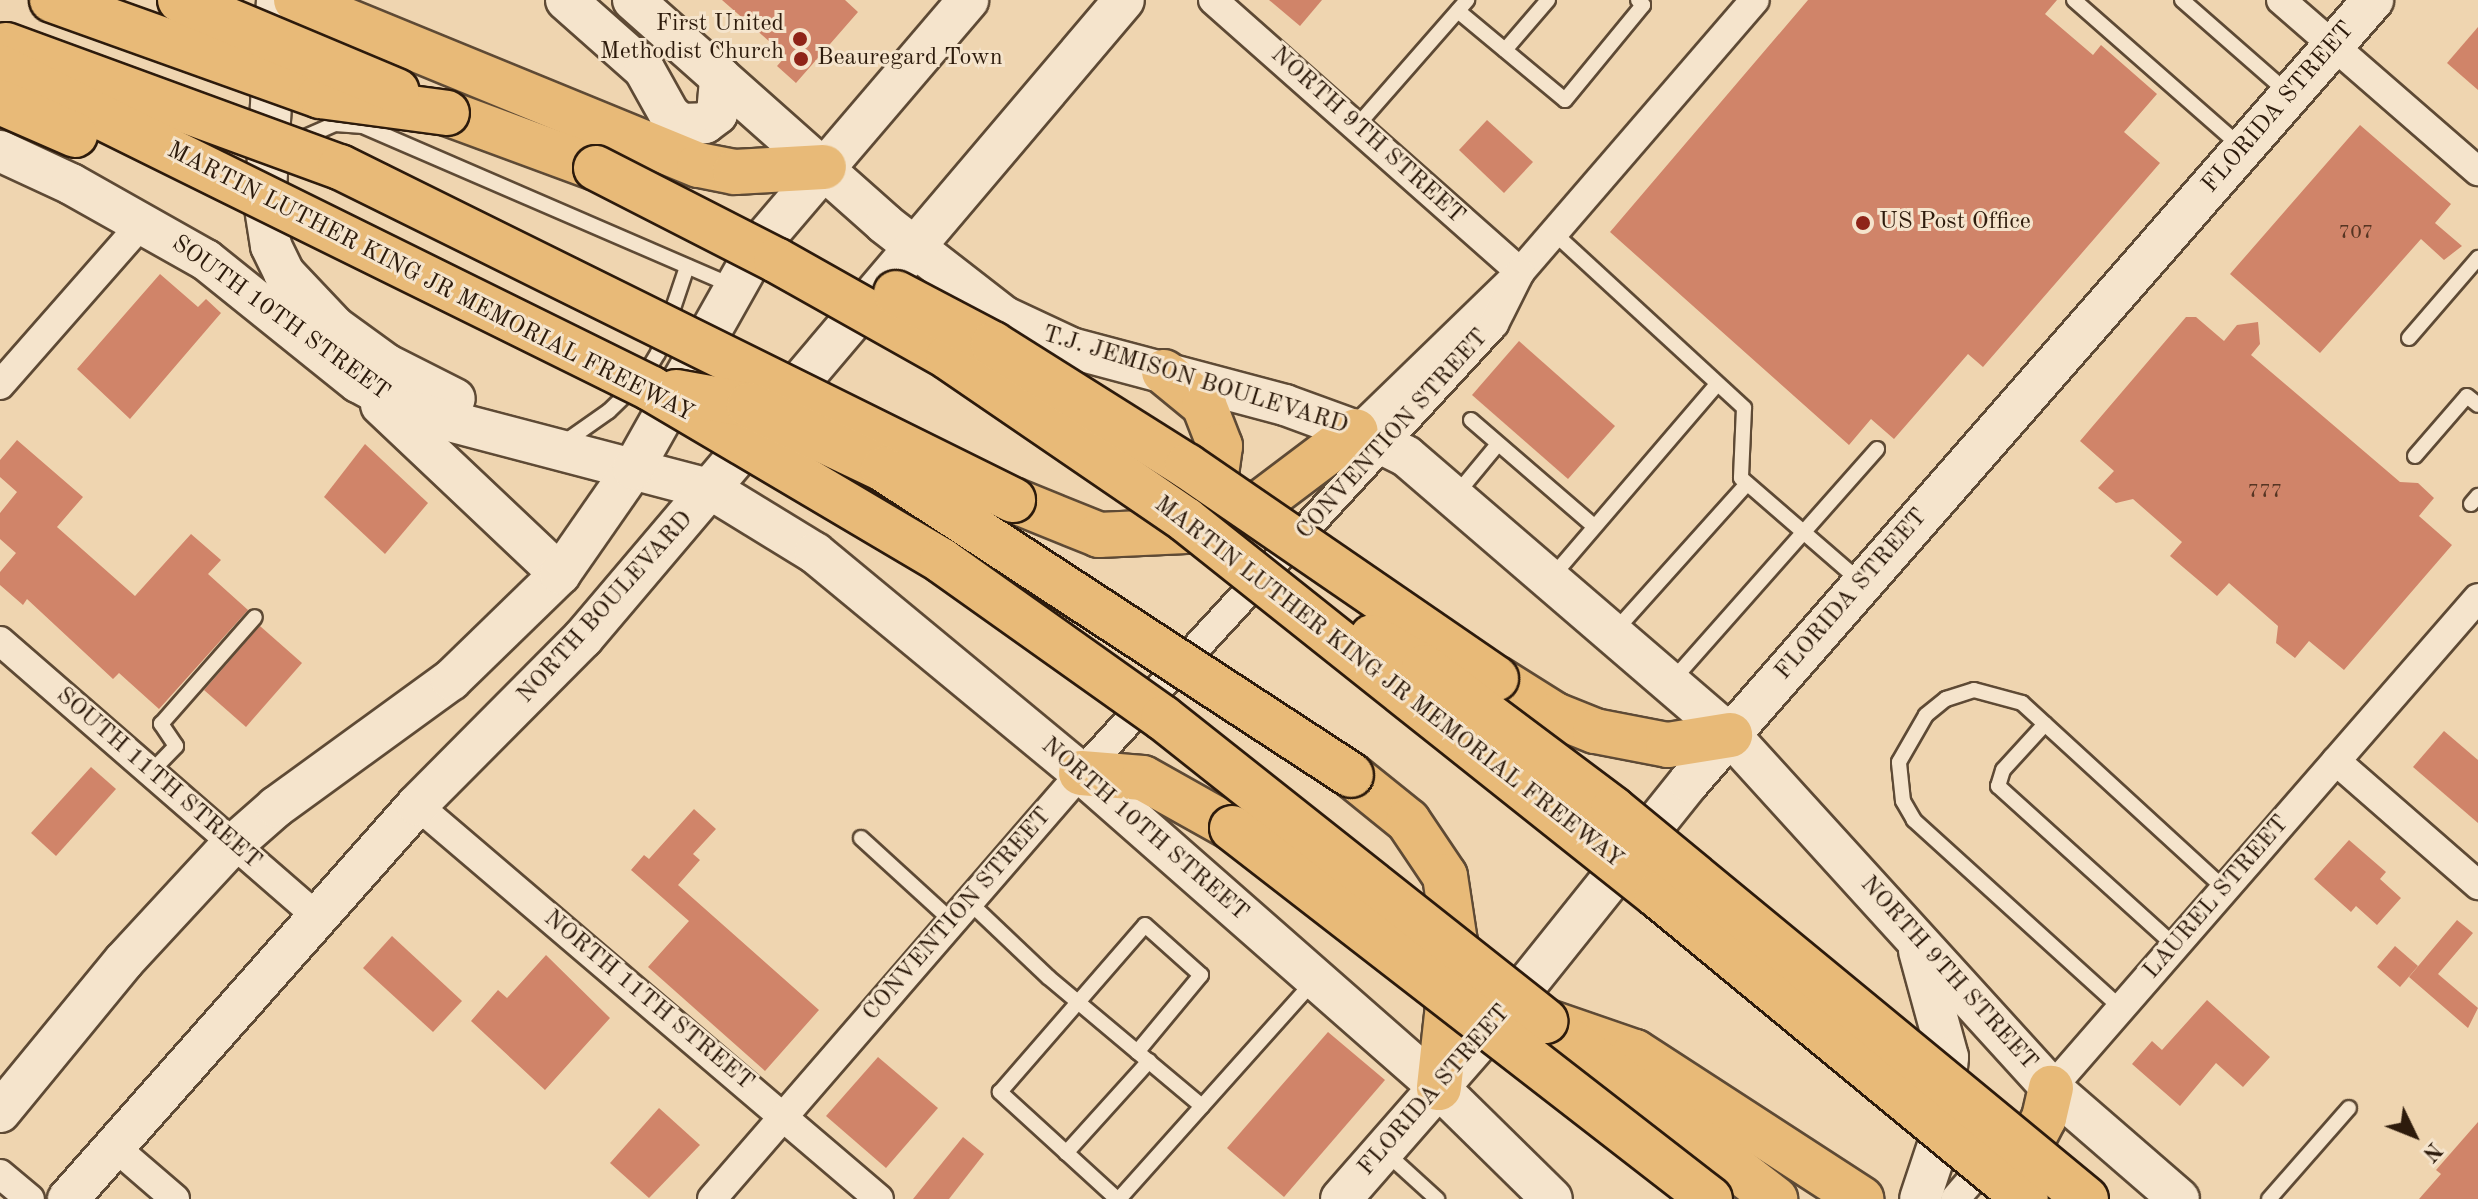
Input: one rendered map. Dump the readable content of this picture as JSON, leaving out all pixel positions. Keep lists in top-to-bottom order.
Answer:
{
  "streets": {
    "highway": ["MARTIN LUTHER KING JR MEMORIAL FREEWAY"],
    "main road": [
      "FLORIDA STREET",
      "NORTH 9TH STREET",
      "SOUTH 10TH STREET",
      "T.J. JEMISON BOULEVARD",
      "NORTH BOULEVARD",
      "NORTH 10TH STREET"
    ],
    "street": [
      "CONVENTION STREET",
      "SOUTH 11TH STREET",
      "LAUREL STREET",
      "NORTH 11TH STREET"
    ]
  },
  "crossings": [
    ["FLORIDA STREET", "NORTH 9TH STREET"],
    ["FLORIDA STREET", "T.J. JEMISON BOULEVARD"],
    ["FLORIDA STREET", "NORTH 10TH STREET"],
    ["NORTH 9TH STREET", "T.J. JEMISON BOULEVARD"],
    ["NORTH 9TH STREET", "CONVENTION STREET"],
    ["NORTH 9TH STREET", "LAUREL STREET"],
    ["SOUTH 10TH STREET", "NORTH BOULEVARD"],
    ["SOUTH 10TH STREET", "NORTH 10TH STREET"],
    ["T.J. JEMISON BOULEVARD", "CONVENTION STREET"],
    ["T.J. JEMISON BOULEVARD", "NORTH BOULEVARD"],
    ["CONVENTION STREET", "NORTH 10TH STREET"],
    ["CONVENTION STREET", "NORTH 11TH STREET"],
    ["NORTH BOULEVARD", "SOUTH 11TH STREET"],
    ["NORTH BOULEVARD", "NORTH 10TH STREET"],
    ["NORTH BOULEVARD", "NORTH 11TH STREET"]
  ],
  "places": ["First United Methodist Church", "Beauregard Town", "US Post Office"],
  "house_numbers": ["707", "777"],
  "north": "bottom right"
}
